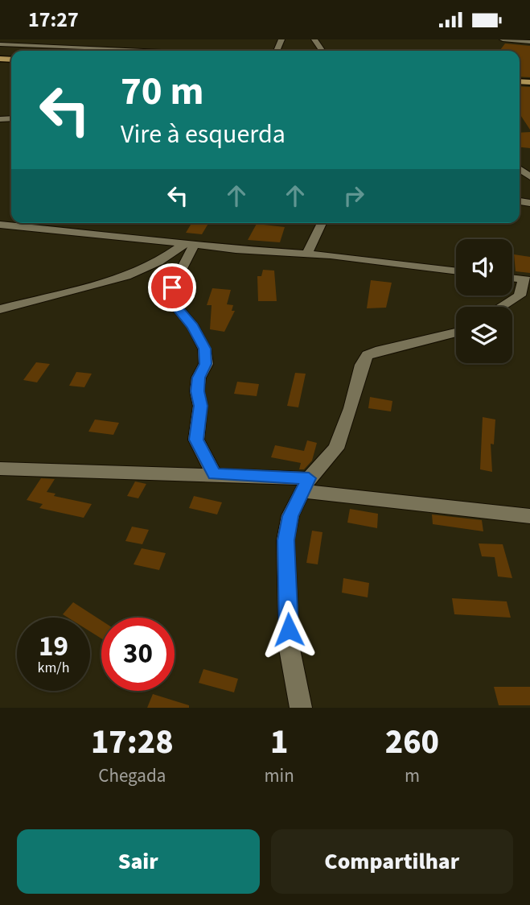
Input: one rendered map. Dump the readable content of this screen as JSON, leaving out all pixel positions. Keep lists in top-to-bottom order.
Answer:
{
  "page": {
    "status": "17:27",
    "turn": ["70 m", "Vire à esquerda"],
    "speed": "19 km/h",
    "limit": "30",
    "eta": [
      "17:28",
      "Chegada",
      "1",
      "min",
      "260",
      "m"
    ],
    "buttons": ["Sair", "Compartilhar"]
  }
}
